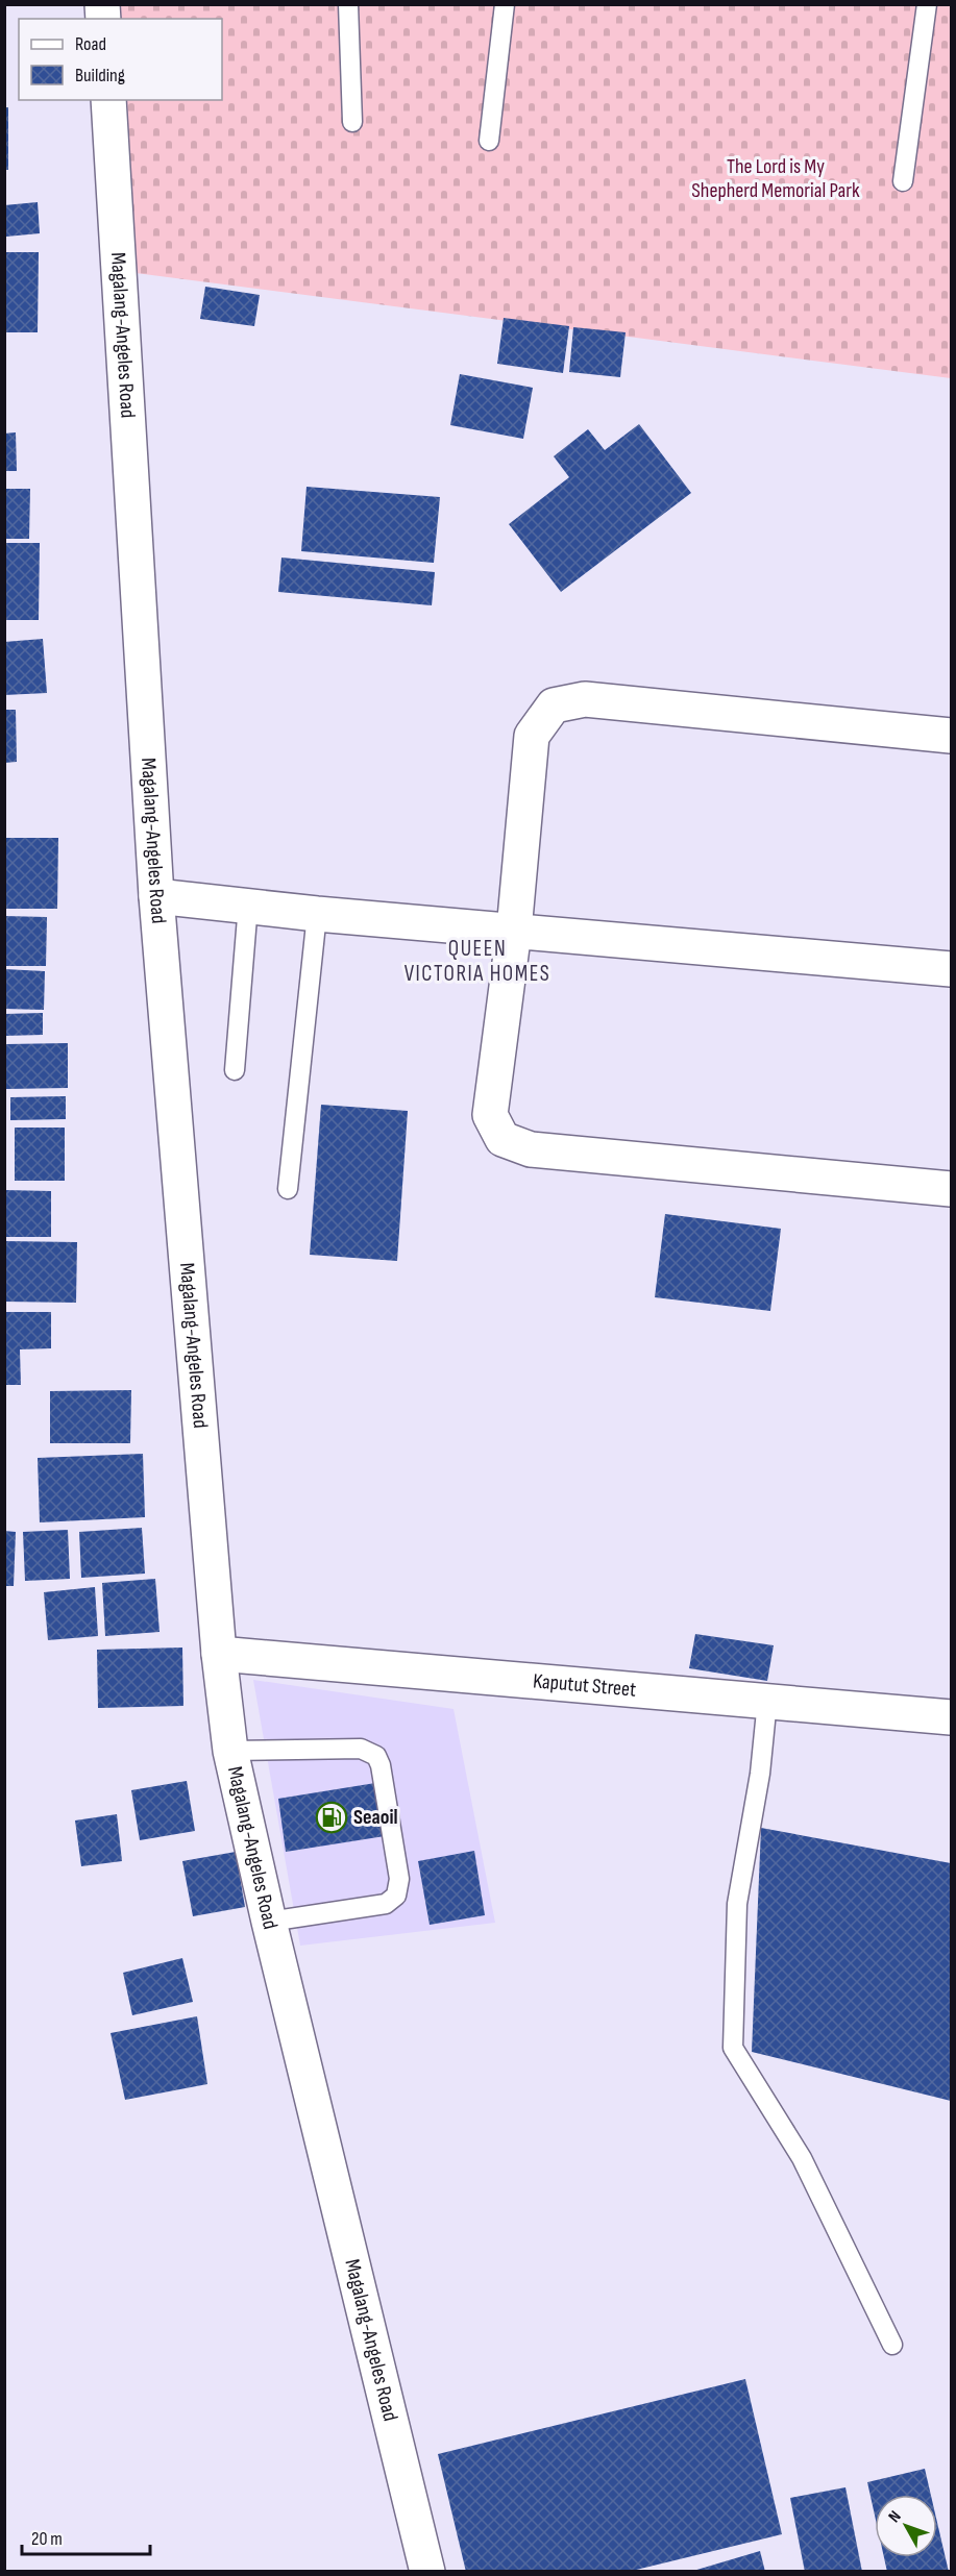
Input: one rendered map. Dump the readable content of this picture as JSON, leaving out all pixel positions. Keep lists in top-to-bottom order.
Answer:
{
  "streets": {
    "street": ["Magalang-Angeles Road", "Kaputut Street"]
  },
  "crossings": [
    ["Magalang-Angeles Road", "Kaputut Street"]
  ],
  "districts": ["QUEEN VICTORIA HOMES"],
  "parks": ["The Lord is My Shepherd Memorial Park"],
  "places": {
    "fuel station": ["Seaoil"]
  },
  "legend": ["Road", "Building"],
  "scale_bar": "20 m",
  "north": "top left"
}
